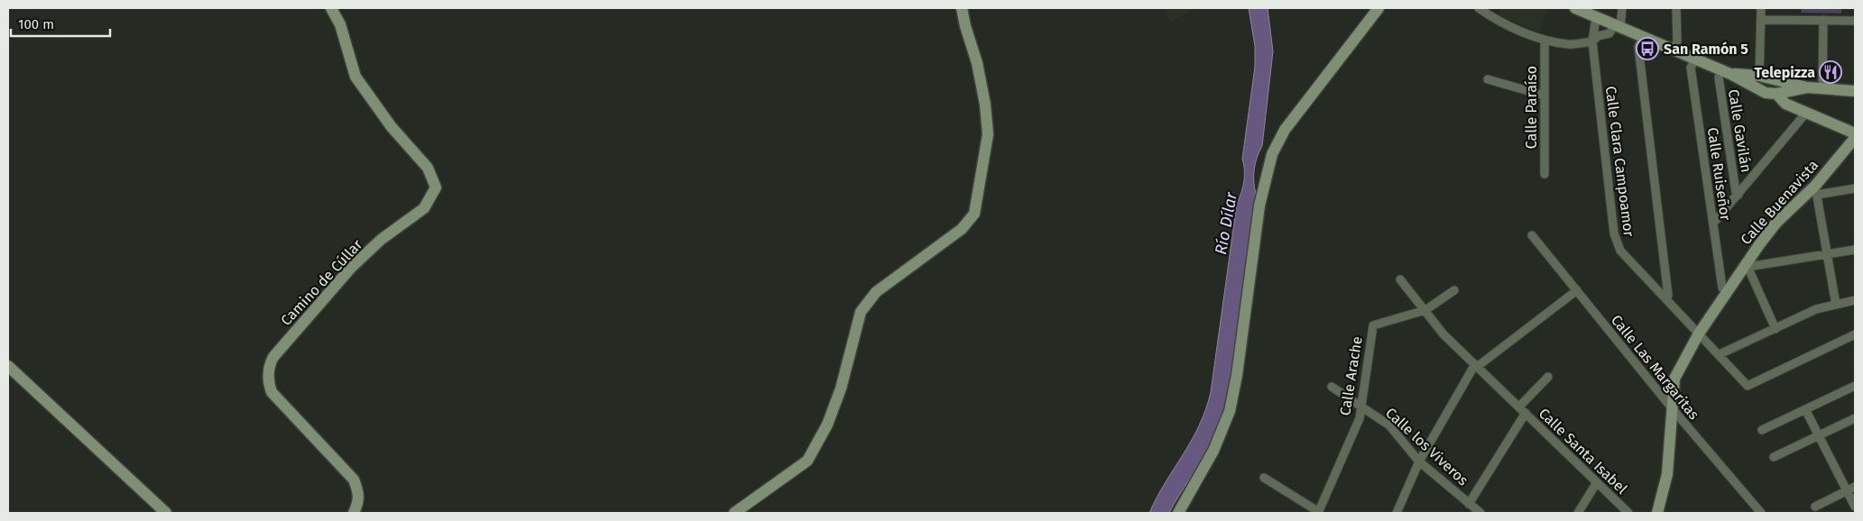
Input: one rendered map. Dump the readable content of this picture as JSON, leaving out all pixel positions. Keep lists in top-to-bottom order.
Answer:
{
  "streets": {
    "street": [
      "Calle Paraíso",
      "Calle Gavilán",
      "Calle Clara Campoamor",
      "Calle Ruiseñor",
      "Calle Buenavista",
      "Camino de Cúllar",
      "Calle Las Margaritas",
      "Calle Arache",
      "Calle los Viveros",
      "Calle Santa Isabel"
    ]
  },
  "crossings": [
    ["Calle Clara Campoamor", "Calle Buenavista"],
    ["Calle Ruiseñor", "Calle Buenavista"],
    ["Calle Buenavista", "Calle Las Margaritas"],
    ["Calle Arache", "Calle los Viveros"],
    ["Calle Arache", "Calle Santa Isabel"]
  ],
  "water": ["Río Dílar"],
  "places": {
    "bus stop": ["San Ramón 5"],
    "restaurant": ["Telepizza"]
  },
  "scale_bar": "100 m"
}
